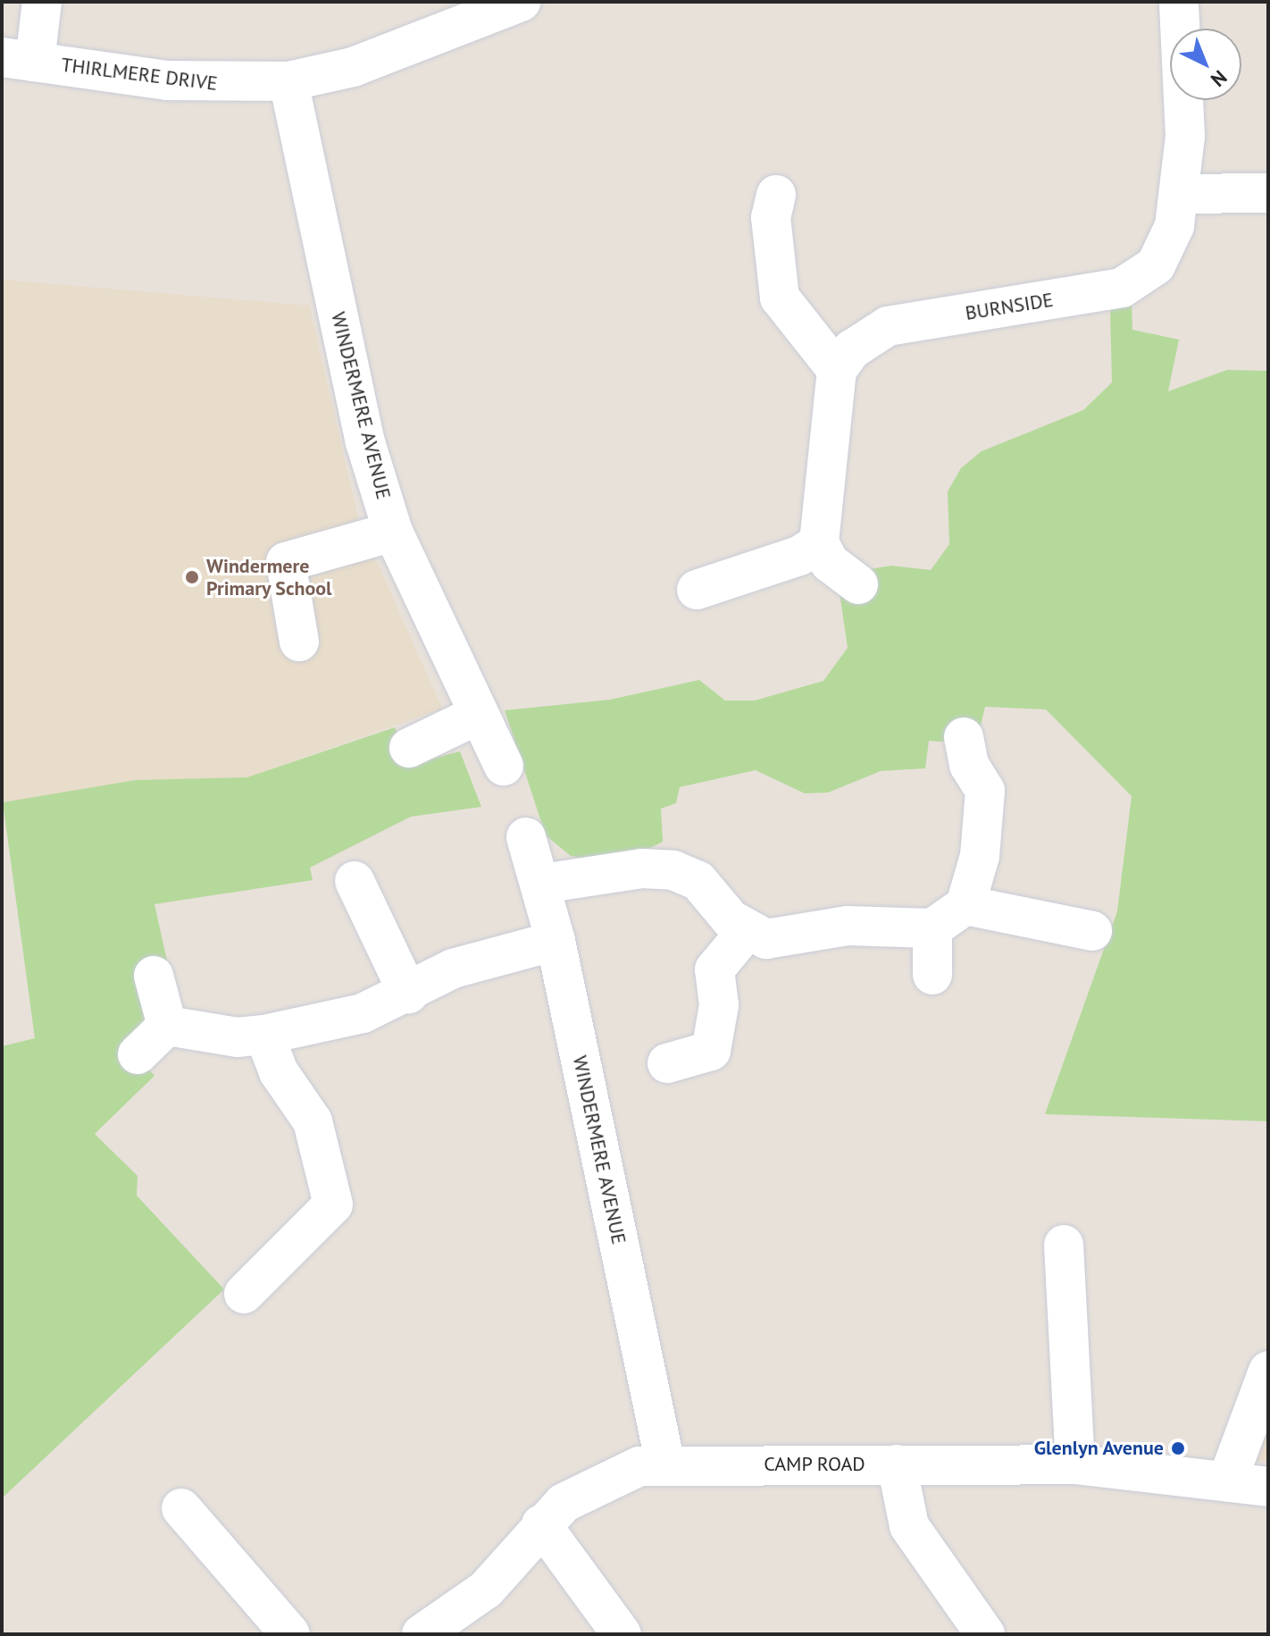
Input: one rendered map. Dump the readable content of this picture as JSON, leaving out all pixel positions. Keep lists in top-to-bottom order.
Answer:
{
  "streets": {
    "street": [
      "THIRLMERE DRIVE",
      "BURNSIDE",
      "WINDERMERE AVENUE",
      "CAMP ROAD"
    ]
  },
  "crossings": [
    ["THIRLMERE DRIVE", "WINDERMERE AVENUE"],
    ["WINDERMERE AVENUE", "CAMP ROAD"]
  ],
  "places": ["Windermere Primary School", "Glenlyn Avenue"],
  "north": "bottom right"
}
